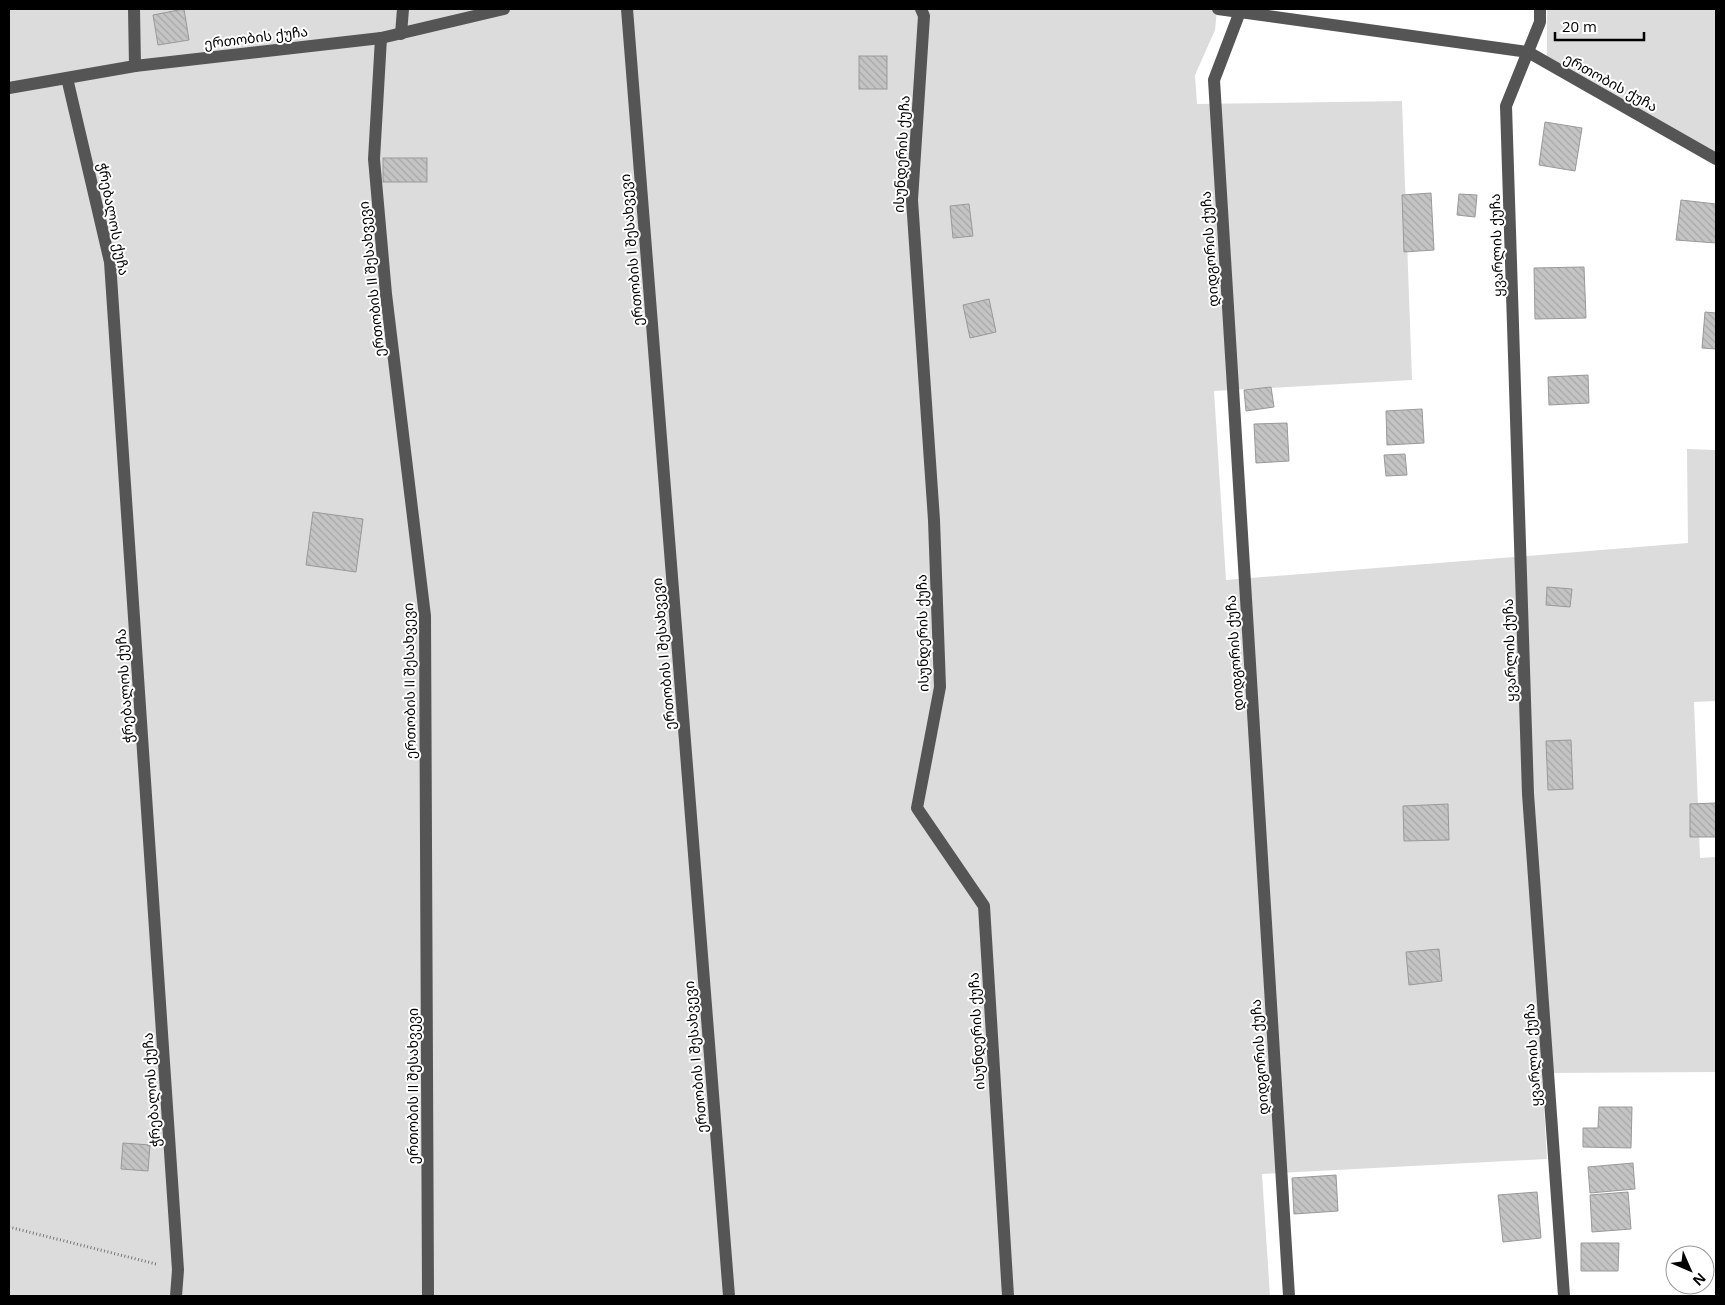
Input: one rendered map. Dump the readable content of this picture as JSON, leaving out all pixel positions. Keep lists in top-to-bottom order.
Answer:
{
  "streets": {
    "street": [
      "ერთობის ქუჩა",
      "ისუნდერის ქუჩა",
      "ჭრებალოს ქუჩა",
      "ყვარლის ქუჩა",
      "დიდგორის ქუჩა",
      "ერთობის I შესახვევი",
      "ერთობის II შესახვევი"
    ]
  },
  "crossings": [
    ["ერთობის ქუჩა", "ჭრებალოს ქუჩა"],
    ["ერთობის ქუჩა", "ყვარლის ქუჩა"],
    ["ერთობის ქუჩა", "დიდგორის ქუჩა"],
    ["ერთობის ქუჩა", "ერთობის II შესახვევი"]
  ],
  "scale_bar": "20 m",
  "north": "bottom right"
}
